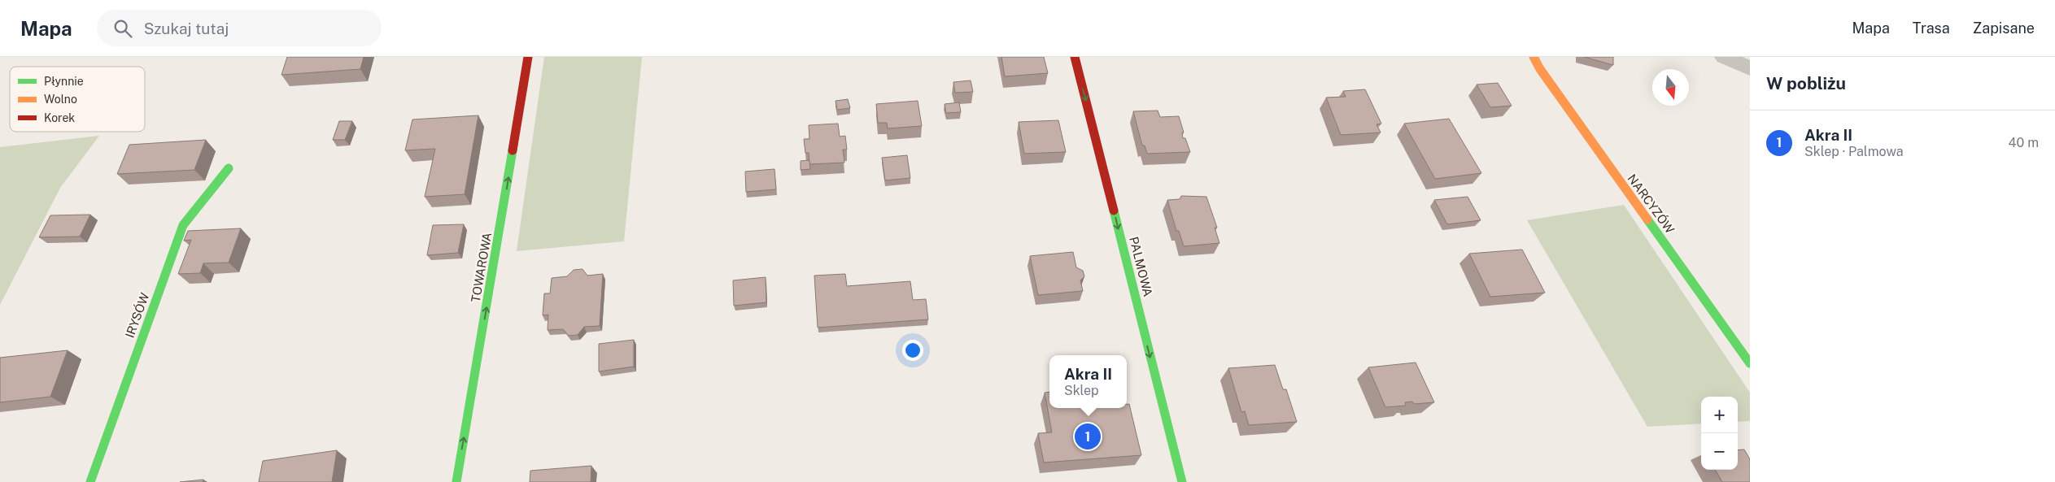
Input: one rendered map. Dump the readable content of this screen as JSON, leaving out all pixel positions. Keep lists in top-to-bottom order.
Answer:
{
  "streets": {
    "street": [
      "NARCYZÓW",
      "PALMOWA",
      "TOWAROWA",
      "IRYSÓW"
    ]
  },
  "one_way": ["PALMOWA", "TOWAROWA"],
  "legend": ["Płynnie", "Wolno", "Korek"],
  "north": "bottom",
  "page": {
    "header": "Mapa",
    "search": "Szukaj tutaj",
    "nav": ["Mapa", "Trasa", "Zapisane"],
    "heading": "W pobliżu",
    "list": [
      {
        "mark": "1",
        "name": "Akra II",
        "note": "Sklep · Palmowa",
        "value": "40 m"
      }
    ],
    "popup": ["Akra II", "Sklep"],
    "map_buttons": ["+", "−"],
    "pins": "1"
  }
}
